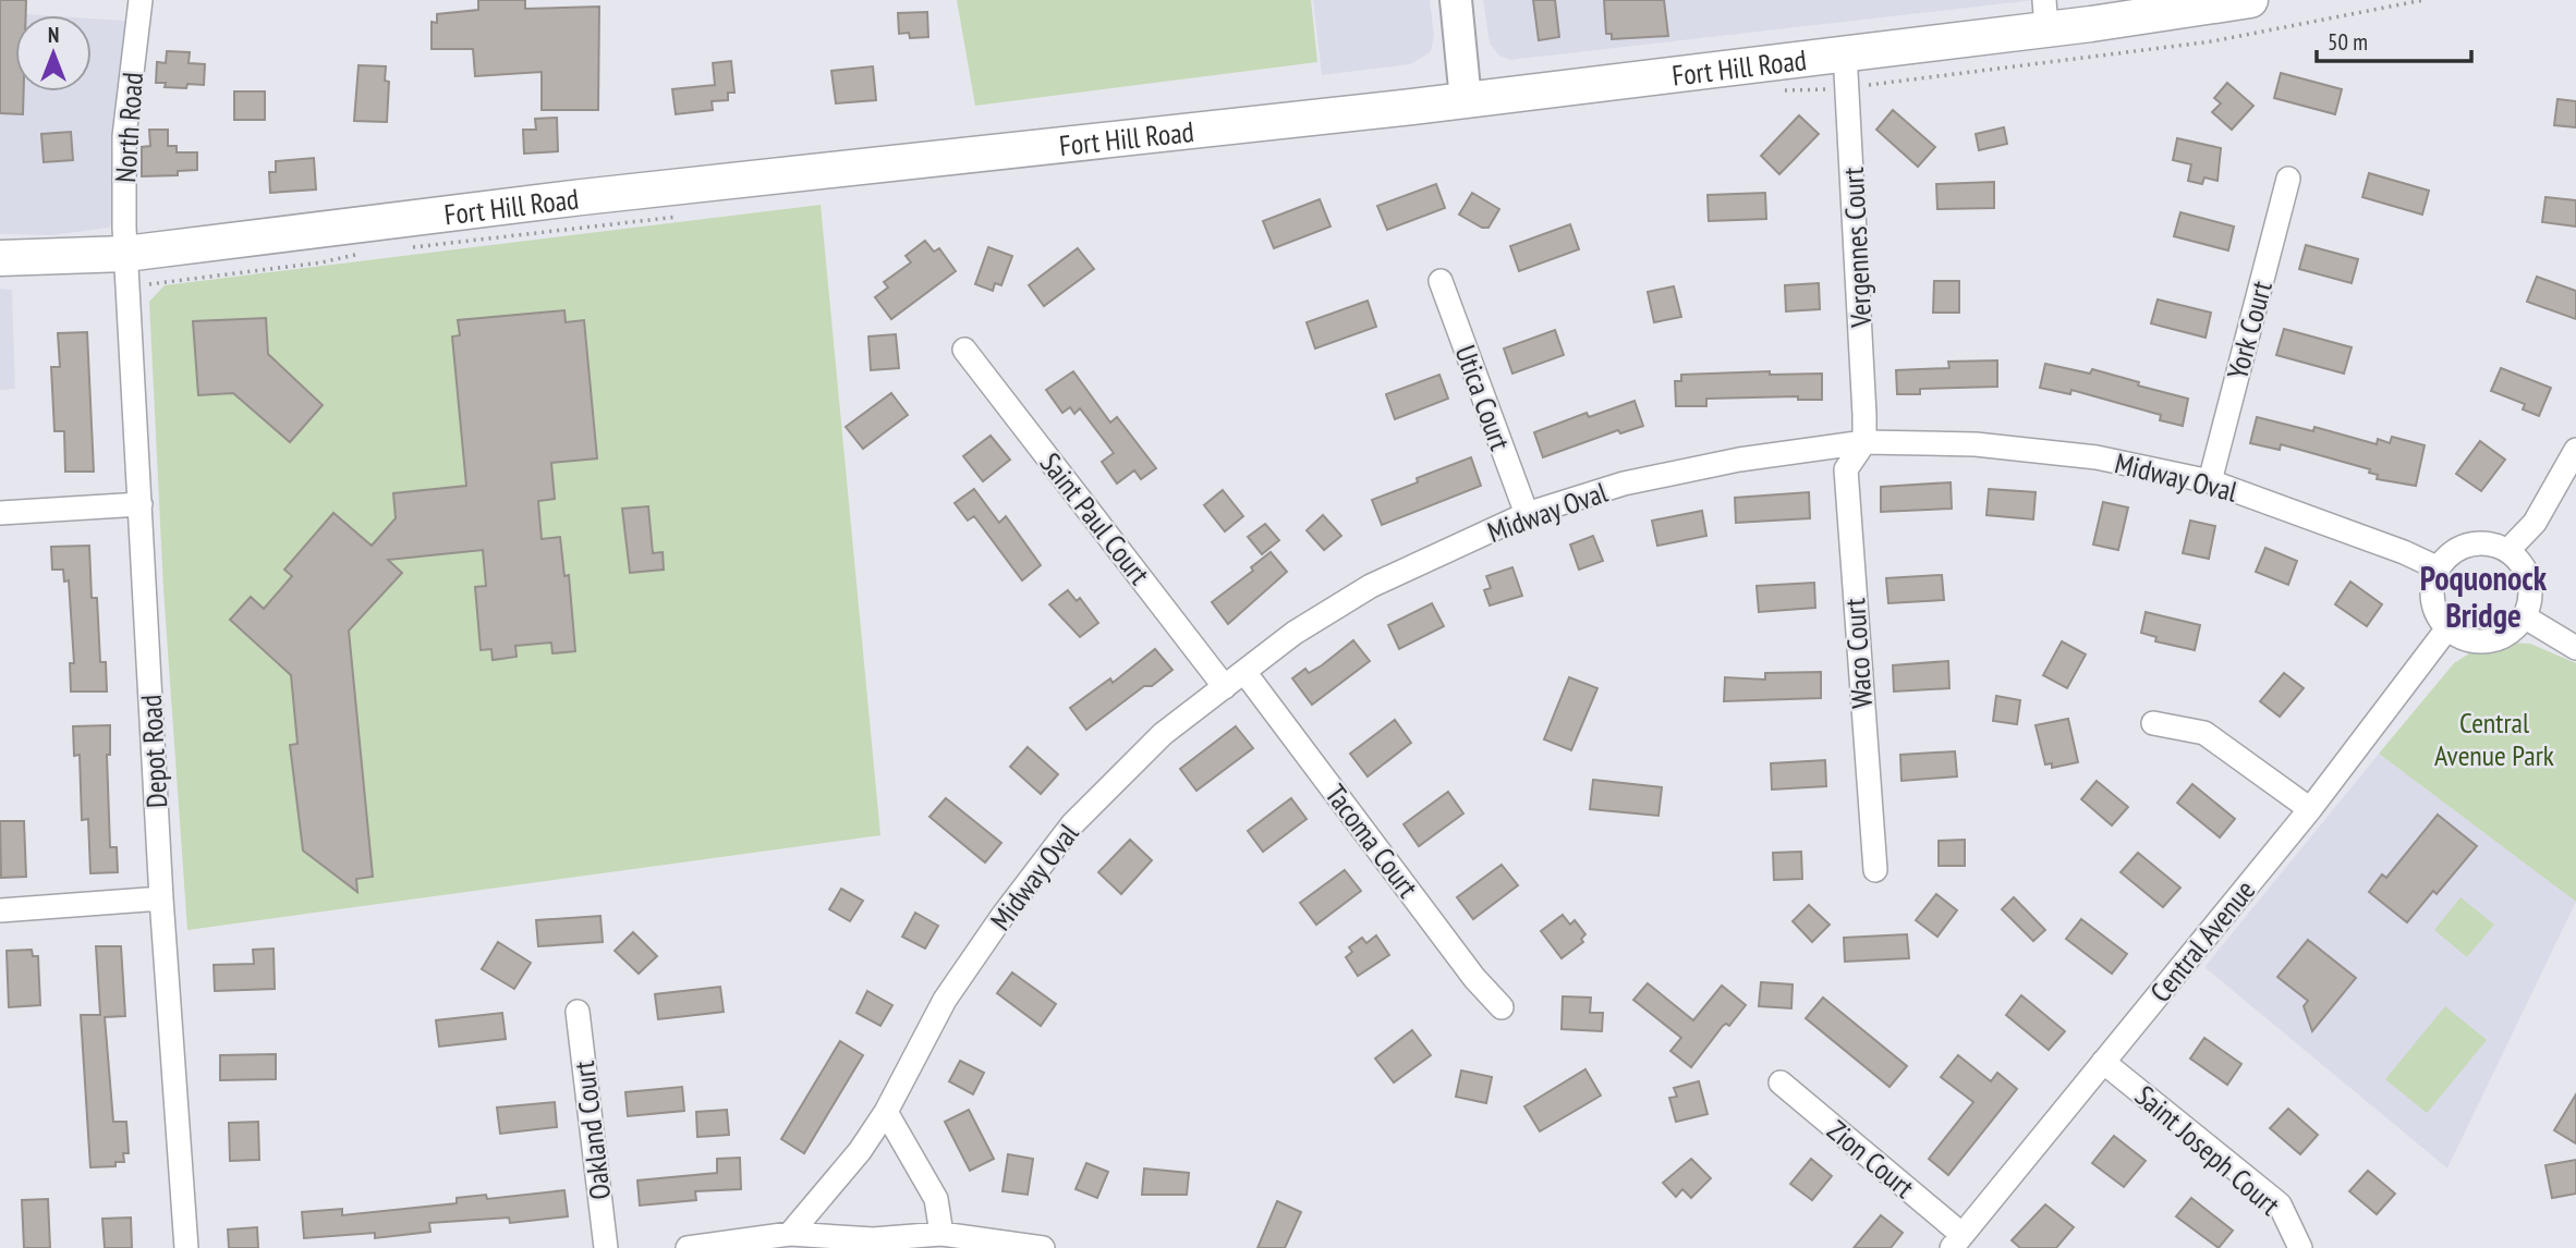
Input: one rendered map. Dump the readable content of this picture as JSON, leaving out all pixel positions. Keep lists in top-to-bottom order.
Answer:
{
  "streets": {
    "main road": ["Fort Hill Road"],
    "street": [
      "North Road",
      "Vergennes Court",
      "York Court",
      "Utica Court",
      "Midway Oval",
      "Saint Paul Court",
      "Waco Court",
      "Depot Road",
      "Tacoma Court",
      "Central Avenue",
      "Oakland Court",
      "Saint Joseph Court",
      "Zion Court"
    ]
  },
  "crossings": [
    ["Fort Hill Road", "North Road"],
    ["Fort Hill Road", "Vergennes Court"],
    ["Fort Hill Road", "Depot Road"],
    ["North Road", "Depot Road"],
    ["Vergennes Court", "Midway Oval"],
    ["Vergennes Court", "Waco Court"],
    ["York Court", "Midway Oval"],
    ["Utica Court", "Midway Oval"],
    ["Midway Oval", "Saint Paul Court"],
    ["Midway Oval", "Waco Court"],
    ["Midway Oval", "Tacoma Court"],
    ["Midway Oval", "Central Avenue"],
    ["Central Avenue", "Saint Joseph Court"],
    ["Central Avenue", "Zion Court"]
  ],
  "districts": ["Poquonock Bridge"],
  "parks": ["Central Avenue Park"],
  "scale_bar": "50 m",
  "north": "top"
}
